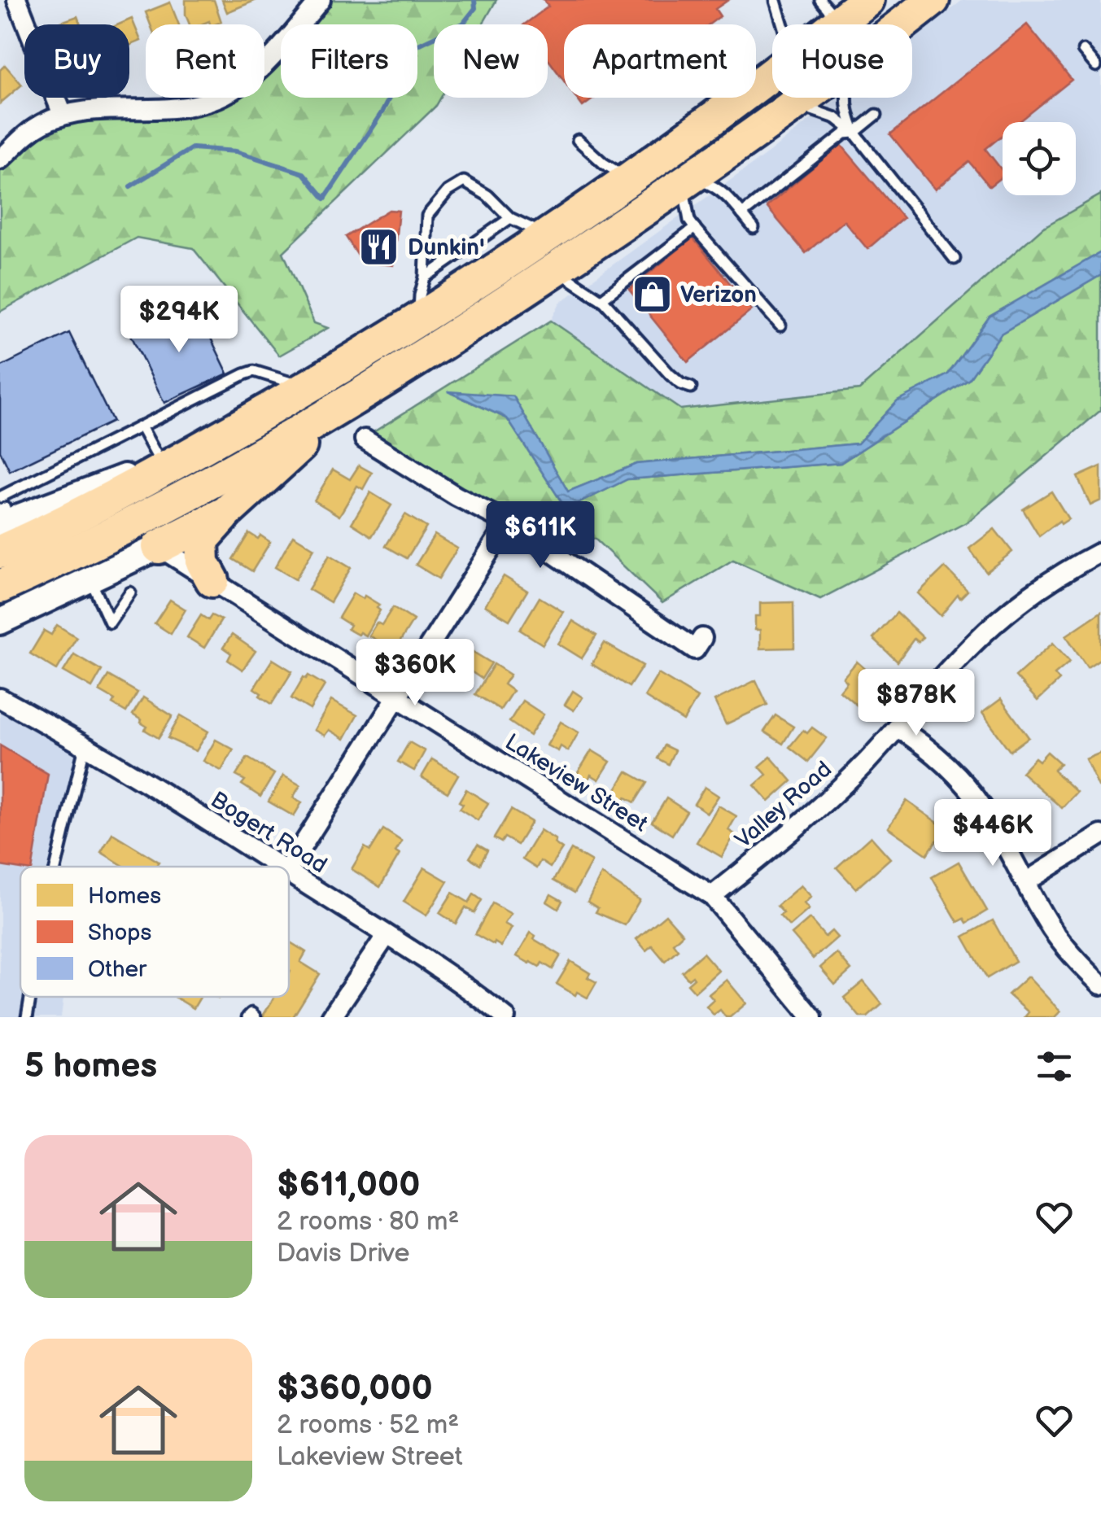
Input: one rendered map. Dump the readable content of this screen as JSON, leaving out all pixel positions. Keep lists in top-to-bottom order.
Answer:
{
  "streets": {
    "street": ["Lakeview Street", "Valley Road", "Bogert Road"]
  },
  "crossings": [
    ["Lakeview Street", "Valley Road"]
  ],
  "places": {
    "restaurant": ["Dunkin'"],
    "shop": ["Verizon"]
  },
  "legend": ["Homes", "Shops", "Other"],
  "page": {
    "chip": [
      "Buy",
      "Rent",
      "Filters",
      "New",
      "Apartment",
      "House"
    ],
    "price": [
      "$294K",
      "$611K",
      "$360K",
      "$878K",
      "$446K"
    ],
    "heading": "5 homes",
    "list": [
      {
        "name": "$611,000",
        "note": "2 rooms · 80 m² · Davis Drive"
      },
      {
        "name": "$360,000",
        "note": "2 rooms · 52 m² · Lakeview Street"
      }
    ]
  }
}
